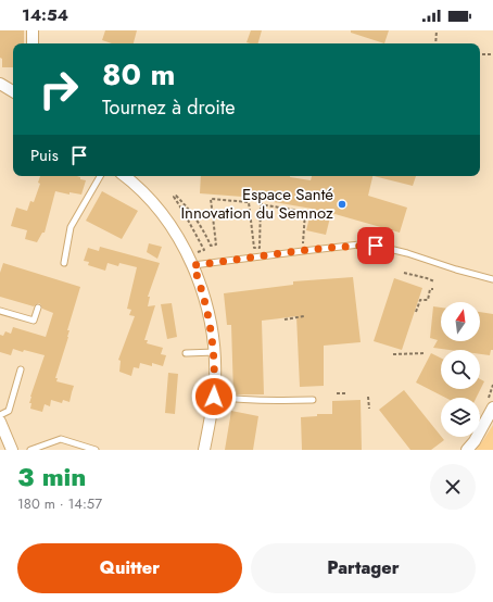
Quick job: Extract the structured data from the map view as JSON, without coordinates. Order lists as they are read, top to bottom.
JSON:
{
  "places": ["Espace Santé Innovation du Semnoz"],
  "north": "top",
  "page": {
    "status": "14:54",
    "turn": ["80 m", "Tournez à droite"],
    "then": "Puis",
    "heading": ["3 min", "180 m · 14:57"],
    "buttons": ["Quitter", "Partager"]
  }
}
